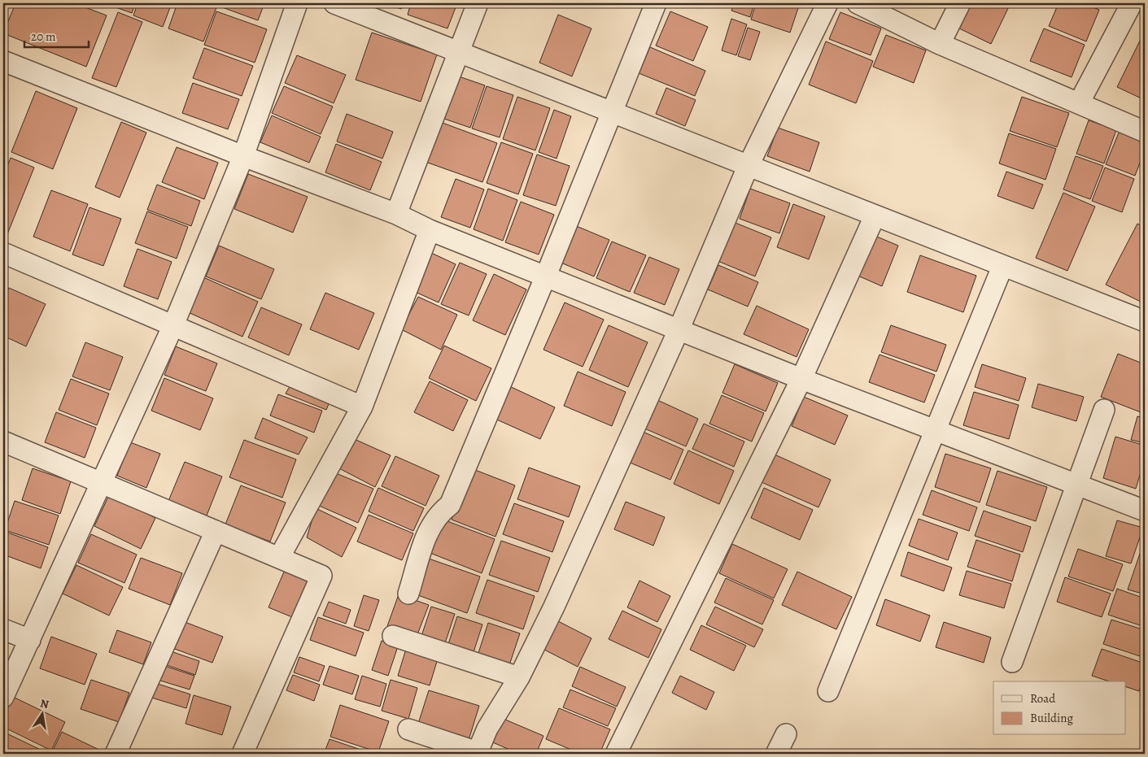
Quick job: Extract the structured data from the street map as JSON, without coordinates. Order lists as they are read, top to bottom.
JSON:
{
  "legend": ["Road", "Building"],
  "scale_bar": "20 m",
  "north": "top"
}
